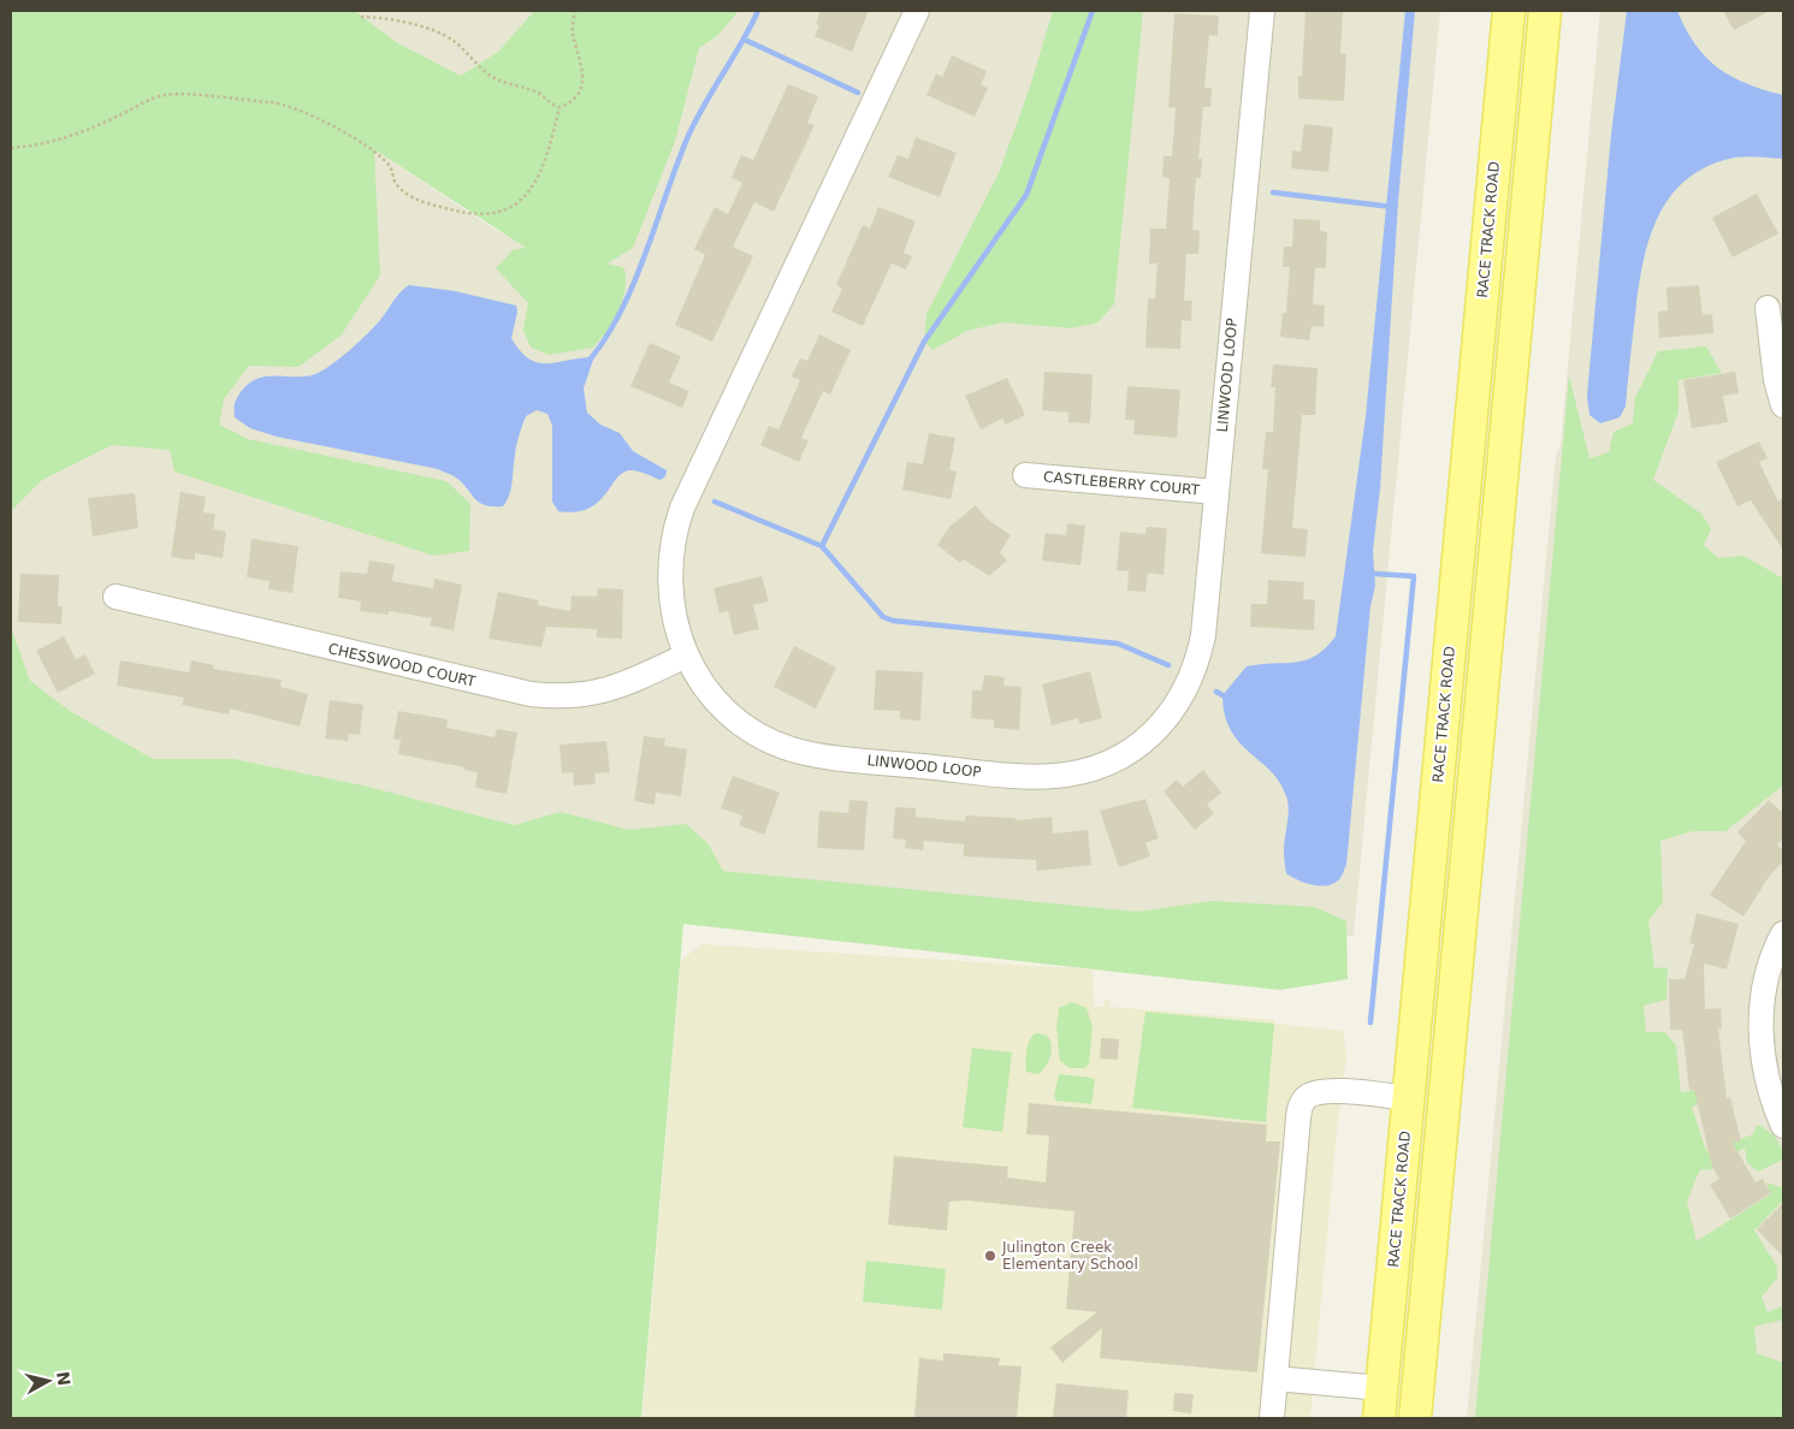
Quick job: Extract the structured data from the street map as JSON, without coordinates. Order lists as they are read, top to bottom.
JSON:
{
  "streets": {
    "main road": ["RACE TRACK ROAD"],
    "street": ["LINWOOD LOOP", "CASTLEBERRY COURT", "CHESSWOOD COURT"]
  },
  "crossings": [
    ["LINWOOD LOOP", "CASTLEBERRY COURT"],
    ["LINWOOD LOOP", "CHESSWOOD COURT"]
  ],
  "places": ["Julington Creek Elementary School"],
  "north": "right"
}
